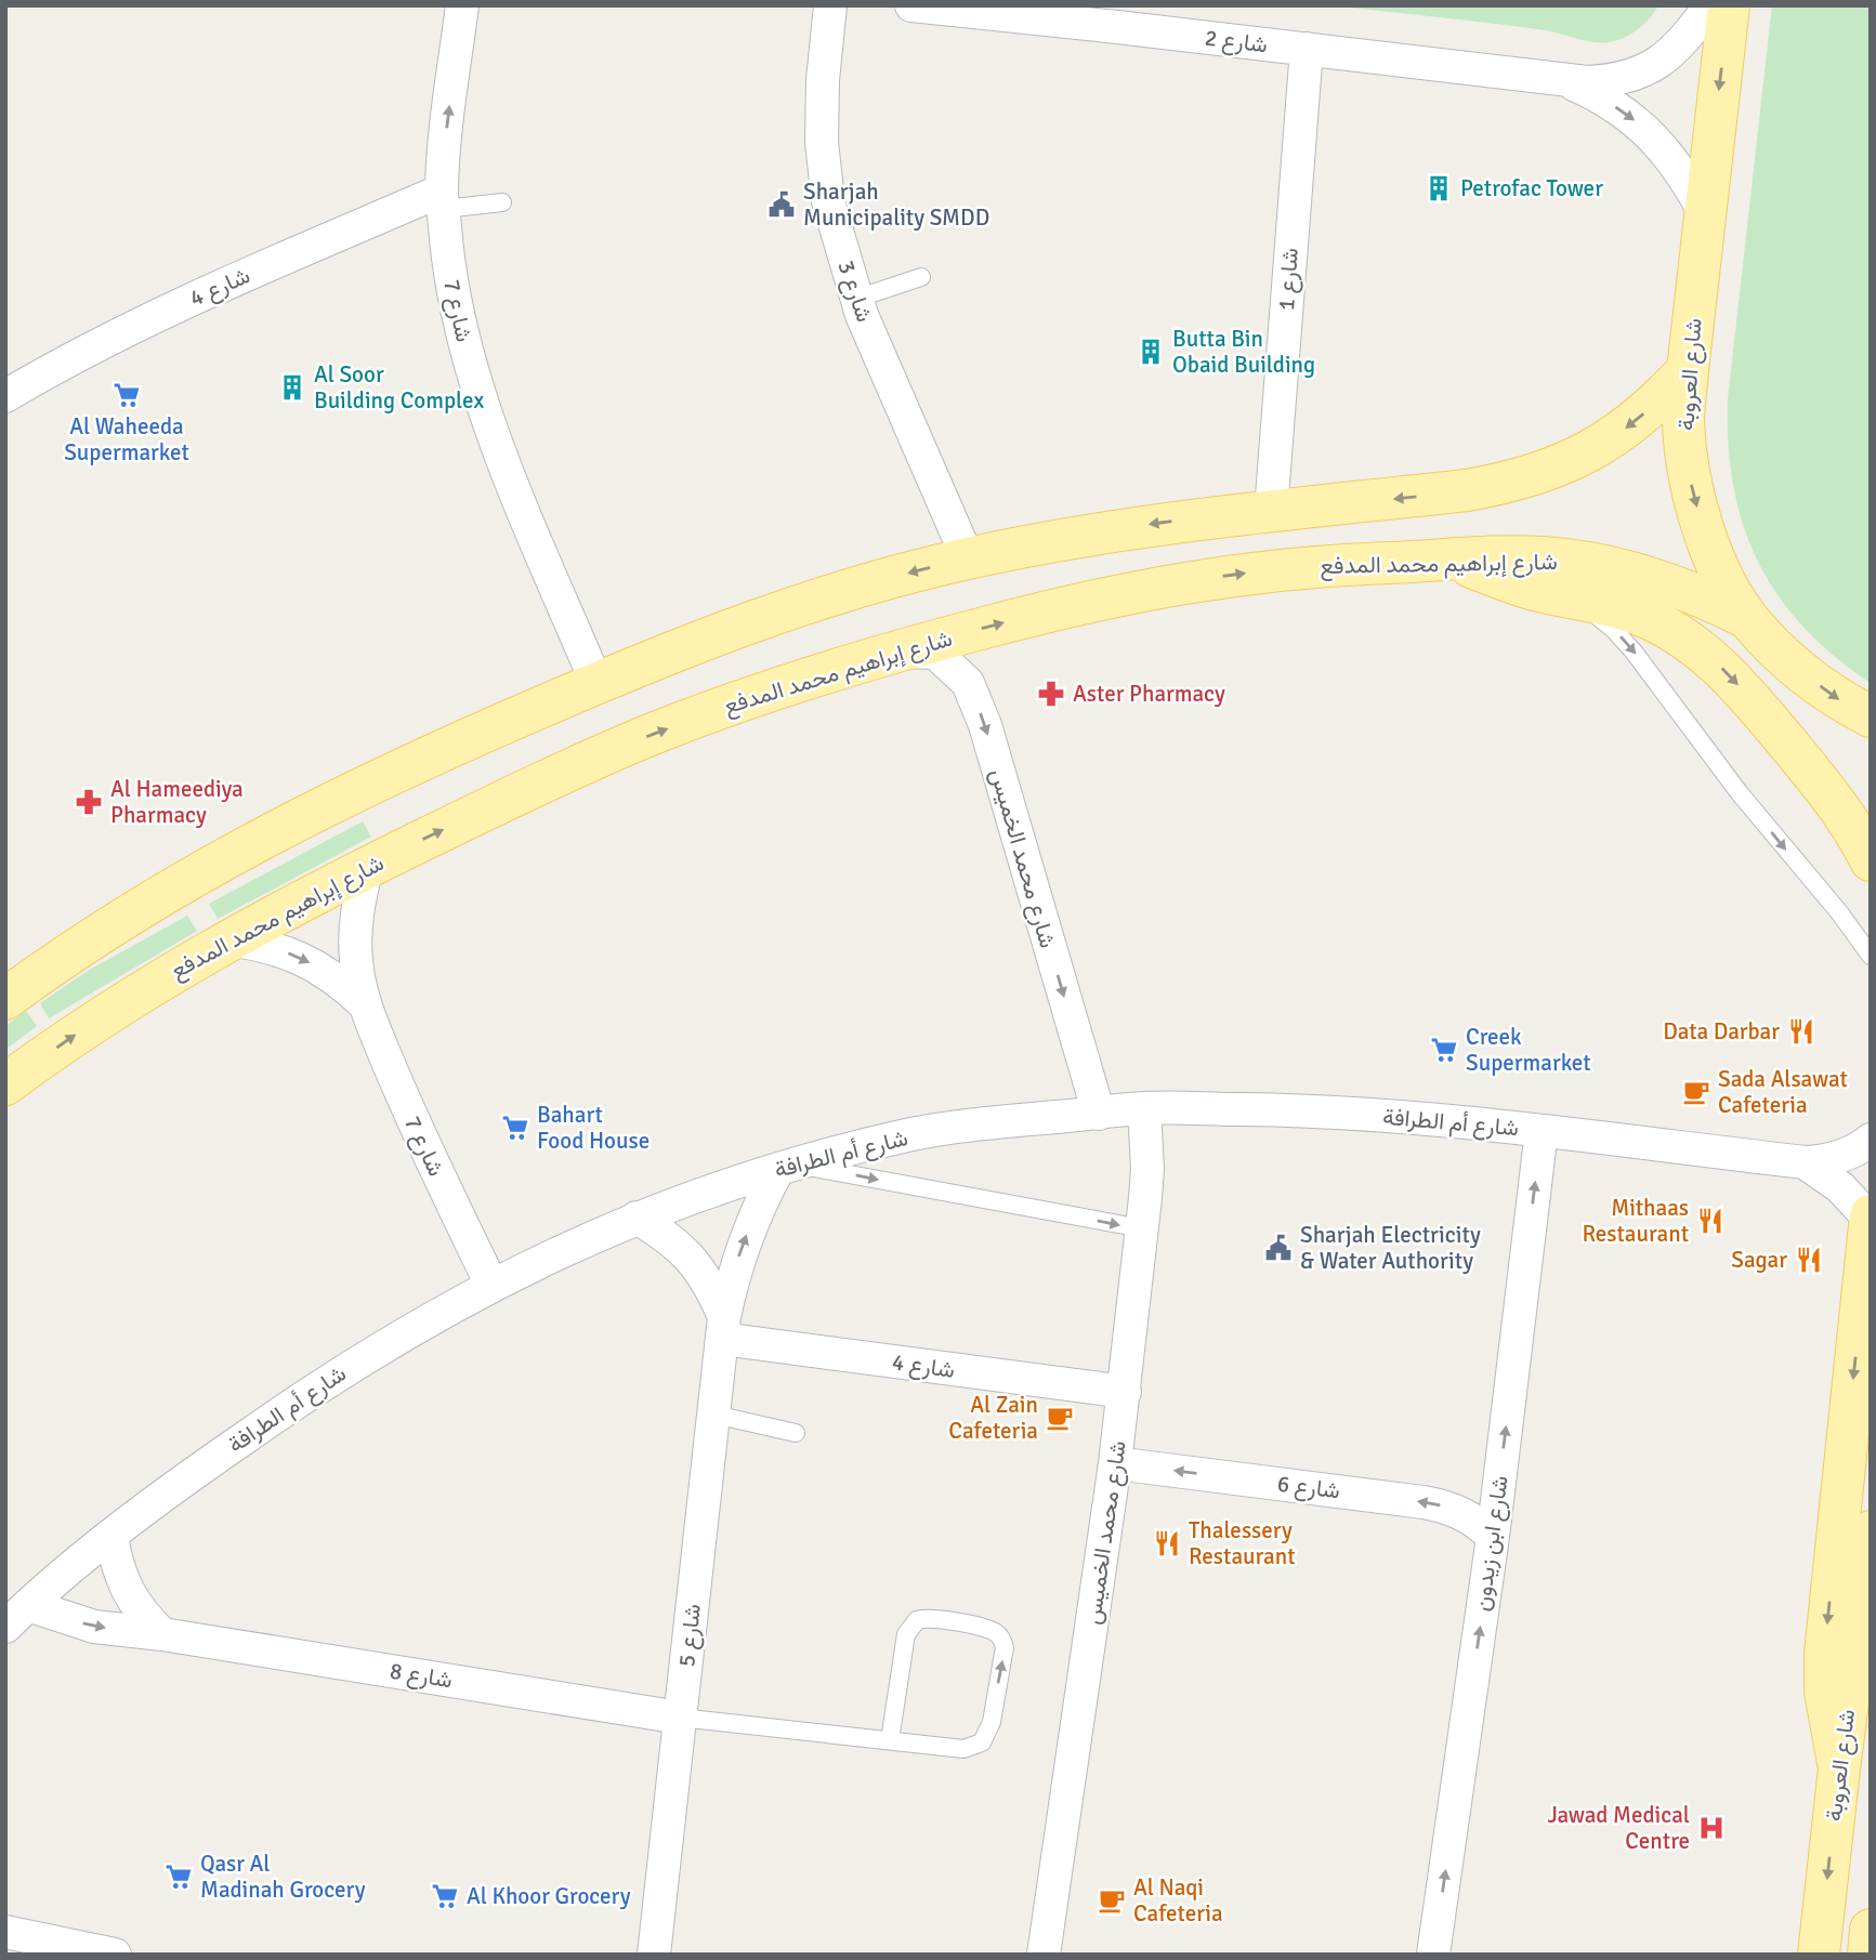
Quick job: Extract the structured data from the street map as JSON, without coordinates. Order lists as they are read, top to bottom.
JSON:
{
  "streets": {
    "main road": ["شارع العروبة", "شارع إبراهيم محمد المدفع"],
    "street": [
      "شارع 2",
      "شارع 1",
      "شارع 4",
      "شارع 3",
      "شارع 7",
      "شارع محمد الخميس",
      "شارع أم الطرافة",
      "شارع 6",
      "شارع ابن زيدون",
      "شارع 5",
      "شارع 8"
    ]
  },
  "crossings": [
    ["شارع 2", "شارع 1"],
    ["شارع 2", "شارع العروبة"],
    ["شارع 4", "شارع 7"],
    ["شارع 4", "شارع محمد الخميس"],
    ["شارع 4", "شارع 5"],
    ["شارع 7", "شارع إبراهيم محمد المدفع"],
    ["شارع 7", "شارع أم الطرافة"],
    ["شارع العروبة", "شارع إبراهيم محمد المدفع"],
    ["شارع إبراهيم محمد المدفع", "شارع محمد الخميس"],
    ["شارع محمد الخميس", "شارع أم الطرافة"],
    ["شارع محمد الخميس", "شارع 6"],
    ["شارع أم الطرافة", "شارع ابن زيدون"],
    ["شارع أم الطرافة", "شارع 5"],
    ["شارع أم الطرافة", "شارع 8"],
    ["شارع 6", "شارع ابن زيدون"],
    ["شارع 5", "شارع 8"]
  ],
  "one_way": [
    "شارع العروبة",
    "شارع محمد الخميس",
    "شارع 6",
    "شارع ابن زيدون"
  ],
  "places": {
    "building": ["Petrofac Tower", "Butta Bin Obaid Building", "Al Soor Building Complex"],
    "public building": ["Sharjah Municipality SMDD", "Sharjah Electricity & Water Authority"],
    "supermarket": [
      "Al Waheeda Supermarket",
      "Creek Supermarket",
      "Bahart Food House",
      "Qasr Al Madinah Grocery",
      "Al Khoor Grocery"
    ],
    "pharmacy": ["Aster Pharmacy", "Al Hameediya Pharmacy"],
    "restaurant": [
      "Data Darbar",
      "Mithaas Restaurant",
      "Sagar",
      "Thalessery Restaurant"
    ],
    "cafe": ["Sada Alsawat Cafeteria", "Al Zain Cafeteria", "Al Naqi Cafeteria"],
    "hospital": ["Jawad Medical Centre"]
  }
}
